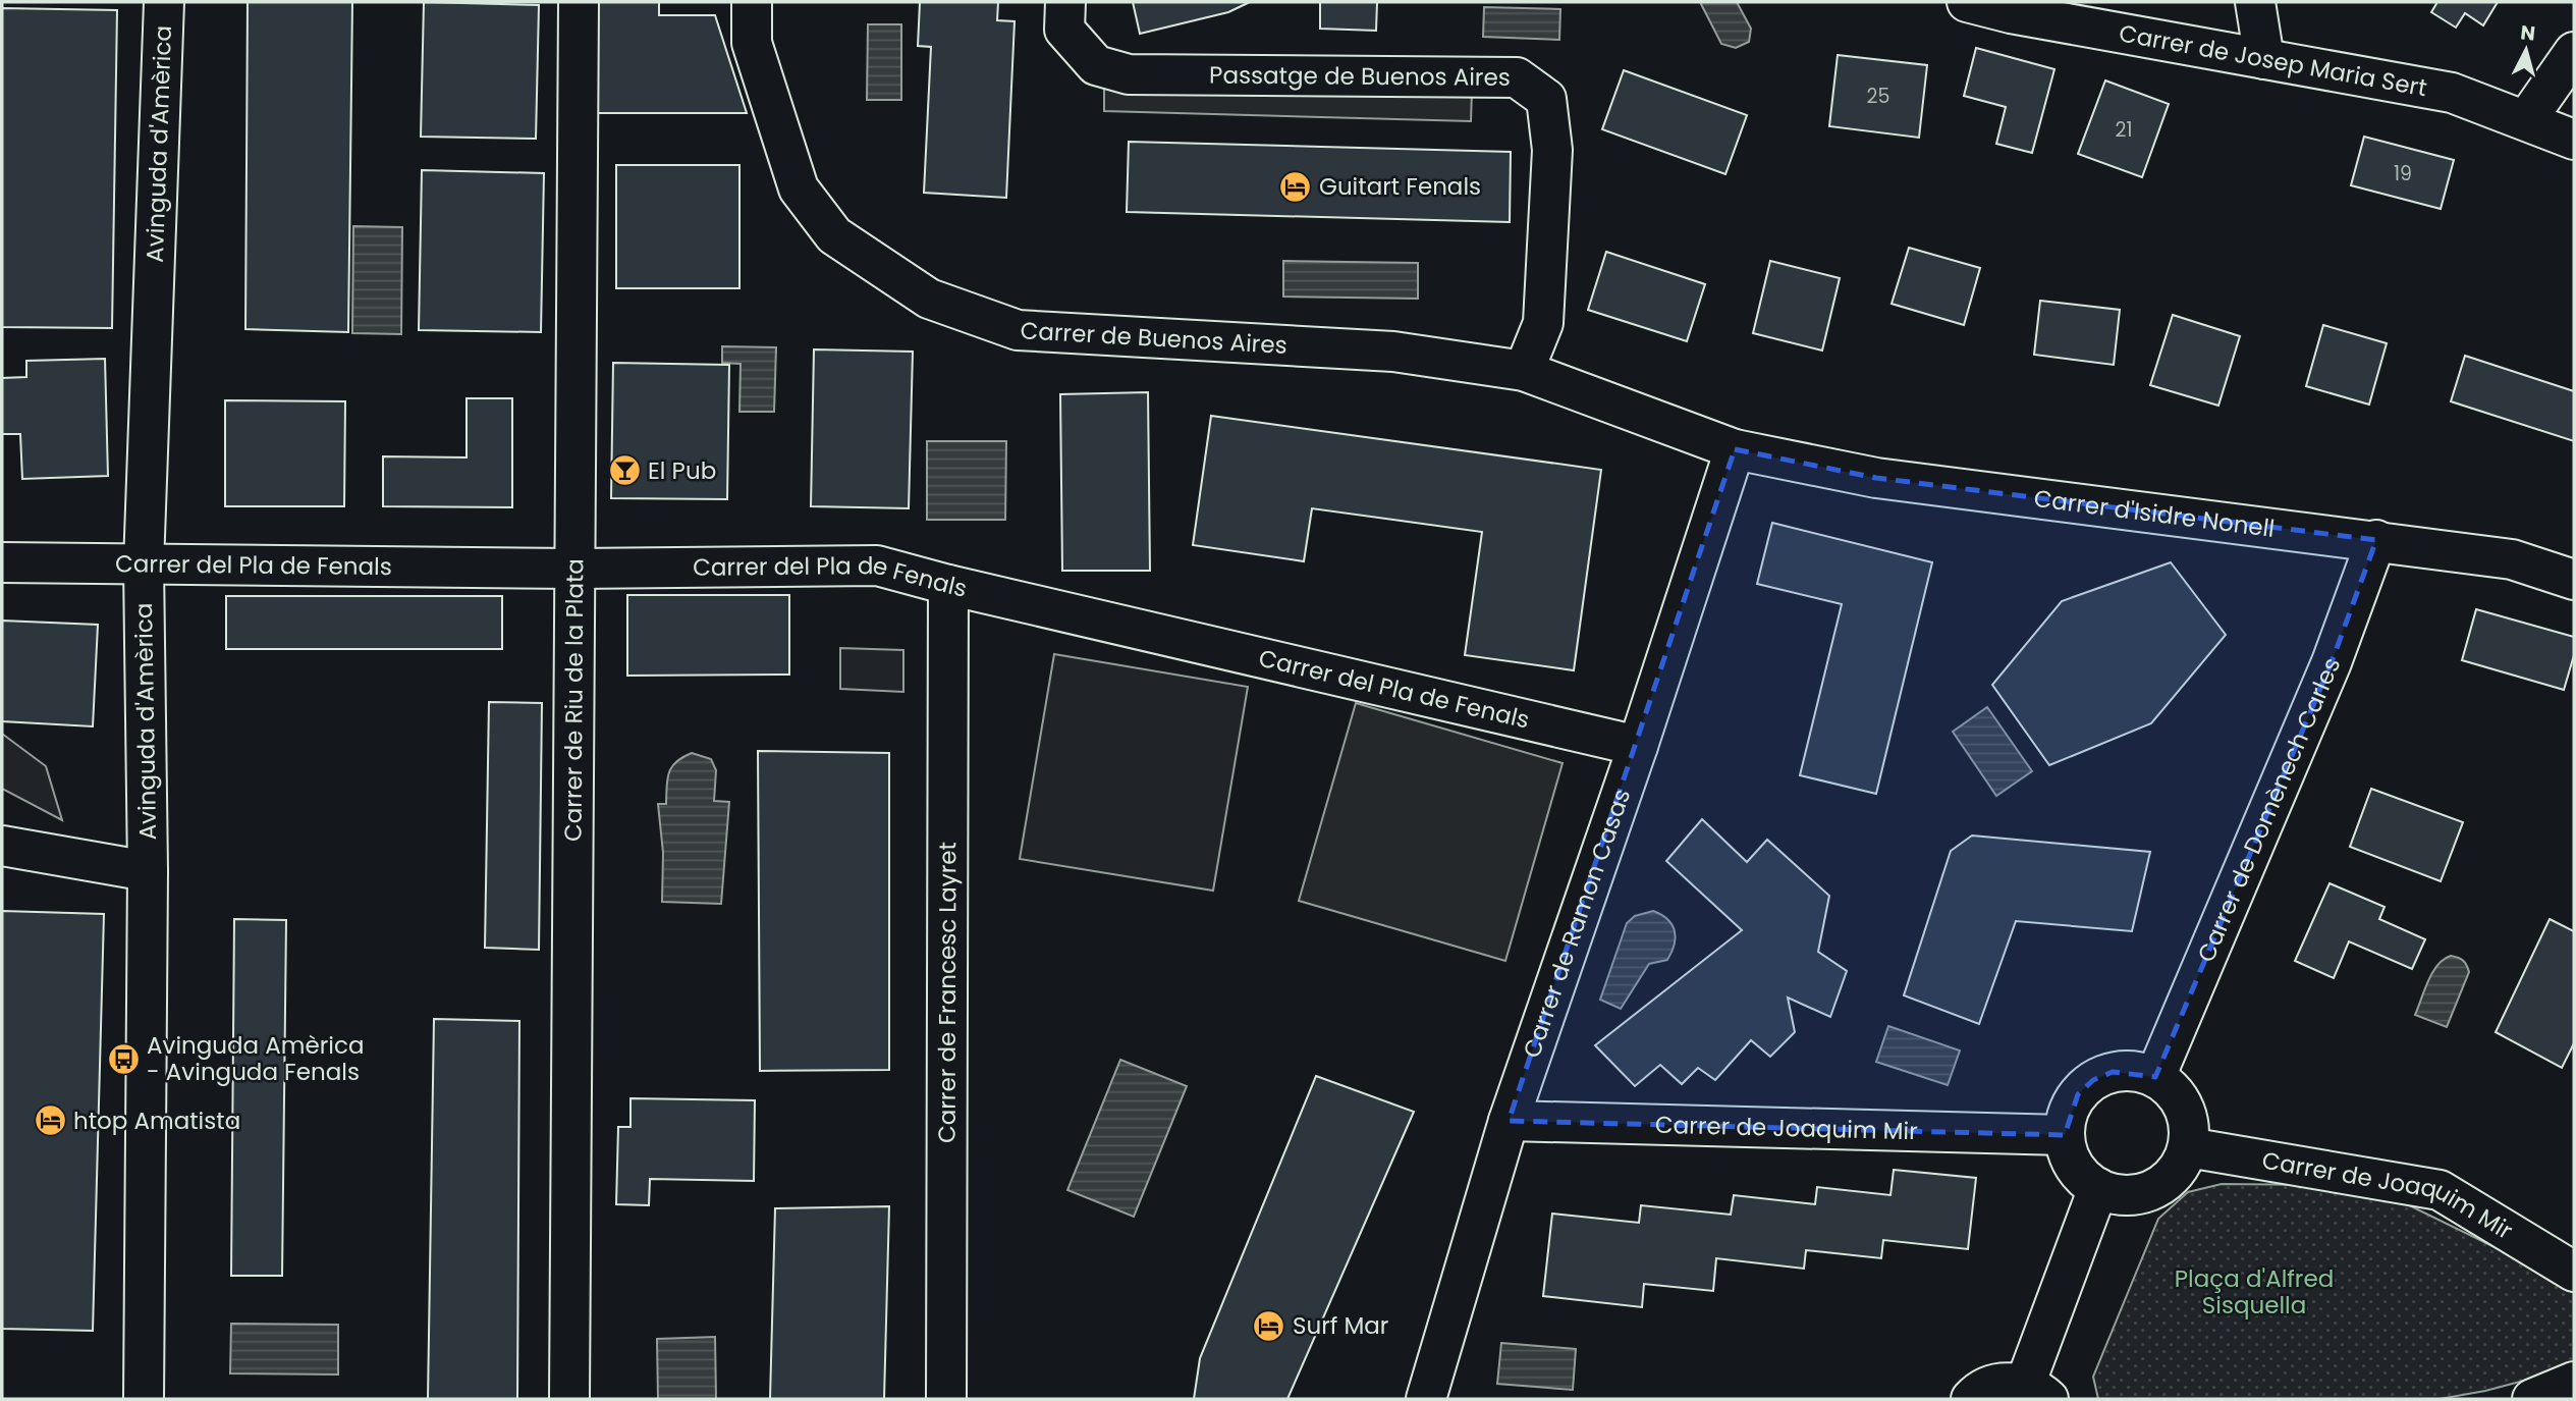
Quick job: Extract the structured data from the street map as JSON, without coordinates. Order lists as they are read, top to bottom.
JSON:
{
  "streets": {
    "street": [
      "Carrer de Josep Maria Sert",
      "Passatge de Buenos Aires",
      "Avinguda d'Amèrica",
      "Carrer de Buenos Aires",
      "Carrer d'Isidre Nonell",
      "Carrer del Pla de Fenals",
      "Carrer de Riu de la Plata",
      "Carrer de Domènech Carles",
      "Carrer de Ramon Casas",
      "Carrer de Francesc Layret",
      "Carrer de Joaquim Mir"
    ]
  },
  "crossings": [
    ["Passatge de Buenos Aires", "Carrer de Buenos Aires"],
    ["Avinguda d'Amèrica", "Carrer del Pla de Fenals"],
    ["Carrer de Buenos Aires", "Carrer d'Isidre Nonell"],
    ["Carrer de Buenos Aires", "Carrer de Ramon Casas"],
    ["Carrer d'Isidre Nonell", "Carrer de Domènech Carles"],
    ["Carrer d'Isidre Nonell", "Carrer de Ramon Casas"],
    ["Carrer del Pla de Fenals", "Carrer de Riu de la Plata"],
    ["Carrer del Pla de Fenals", "Carrer de Ramon Casas"],
    ["Carrer del Pla de Fenals", "Carrer de Francesc Layret"],
    ["Carrer de Domènech Carles", "Carrer de Joaquim Mir"],
    ["Carrer de Ramon Casas", "Carrer de Joaquim Mir"]
  ],
  "parks": ["Plaça d'Alfred Sisquella"],
  "places": {
    "hotel": ["Guitart Fenals", "htop Amatista", "Surf Mar"],
    "bar": ["El Pub"],
    "bus stop": ["Avinguda Amèrica - Avinguda Fenals"]
  },
  "house_numbers": ["25", "21", "19"],
  "north": "top"
}
